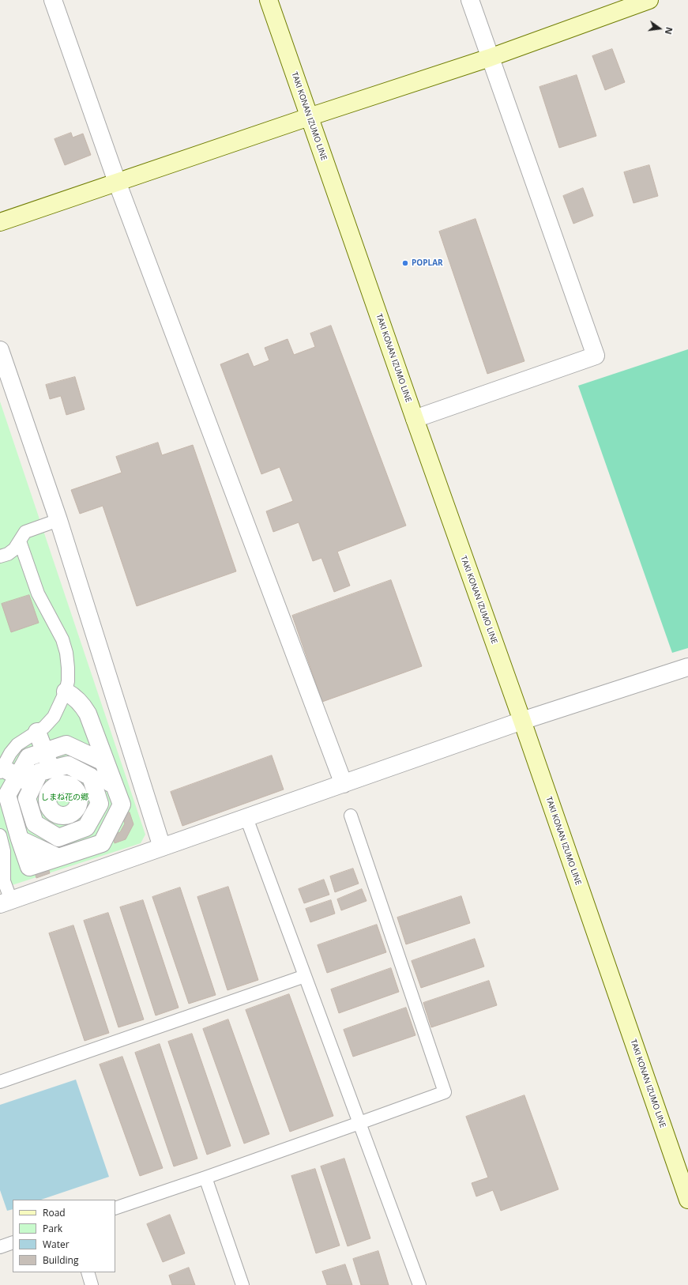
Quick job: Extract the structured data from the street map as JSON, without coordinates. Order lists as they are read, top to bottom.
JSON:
{
  "streets": {
    "main road": ["TAKI KONAN IZUMO LINE"]
  },
  "parks": ["しまね花の郷"],
  "places": ["POPLAR"],
  "legend": [
    "Road",
    "Park",
    "Water",
    "Building"
  ],
  "north": "right"
}
